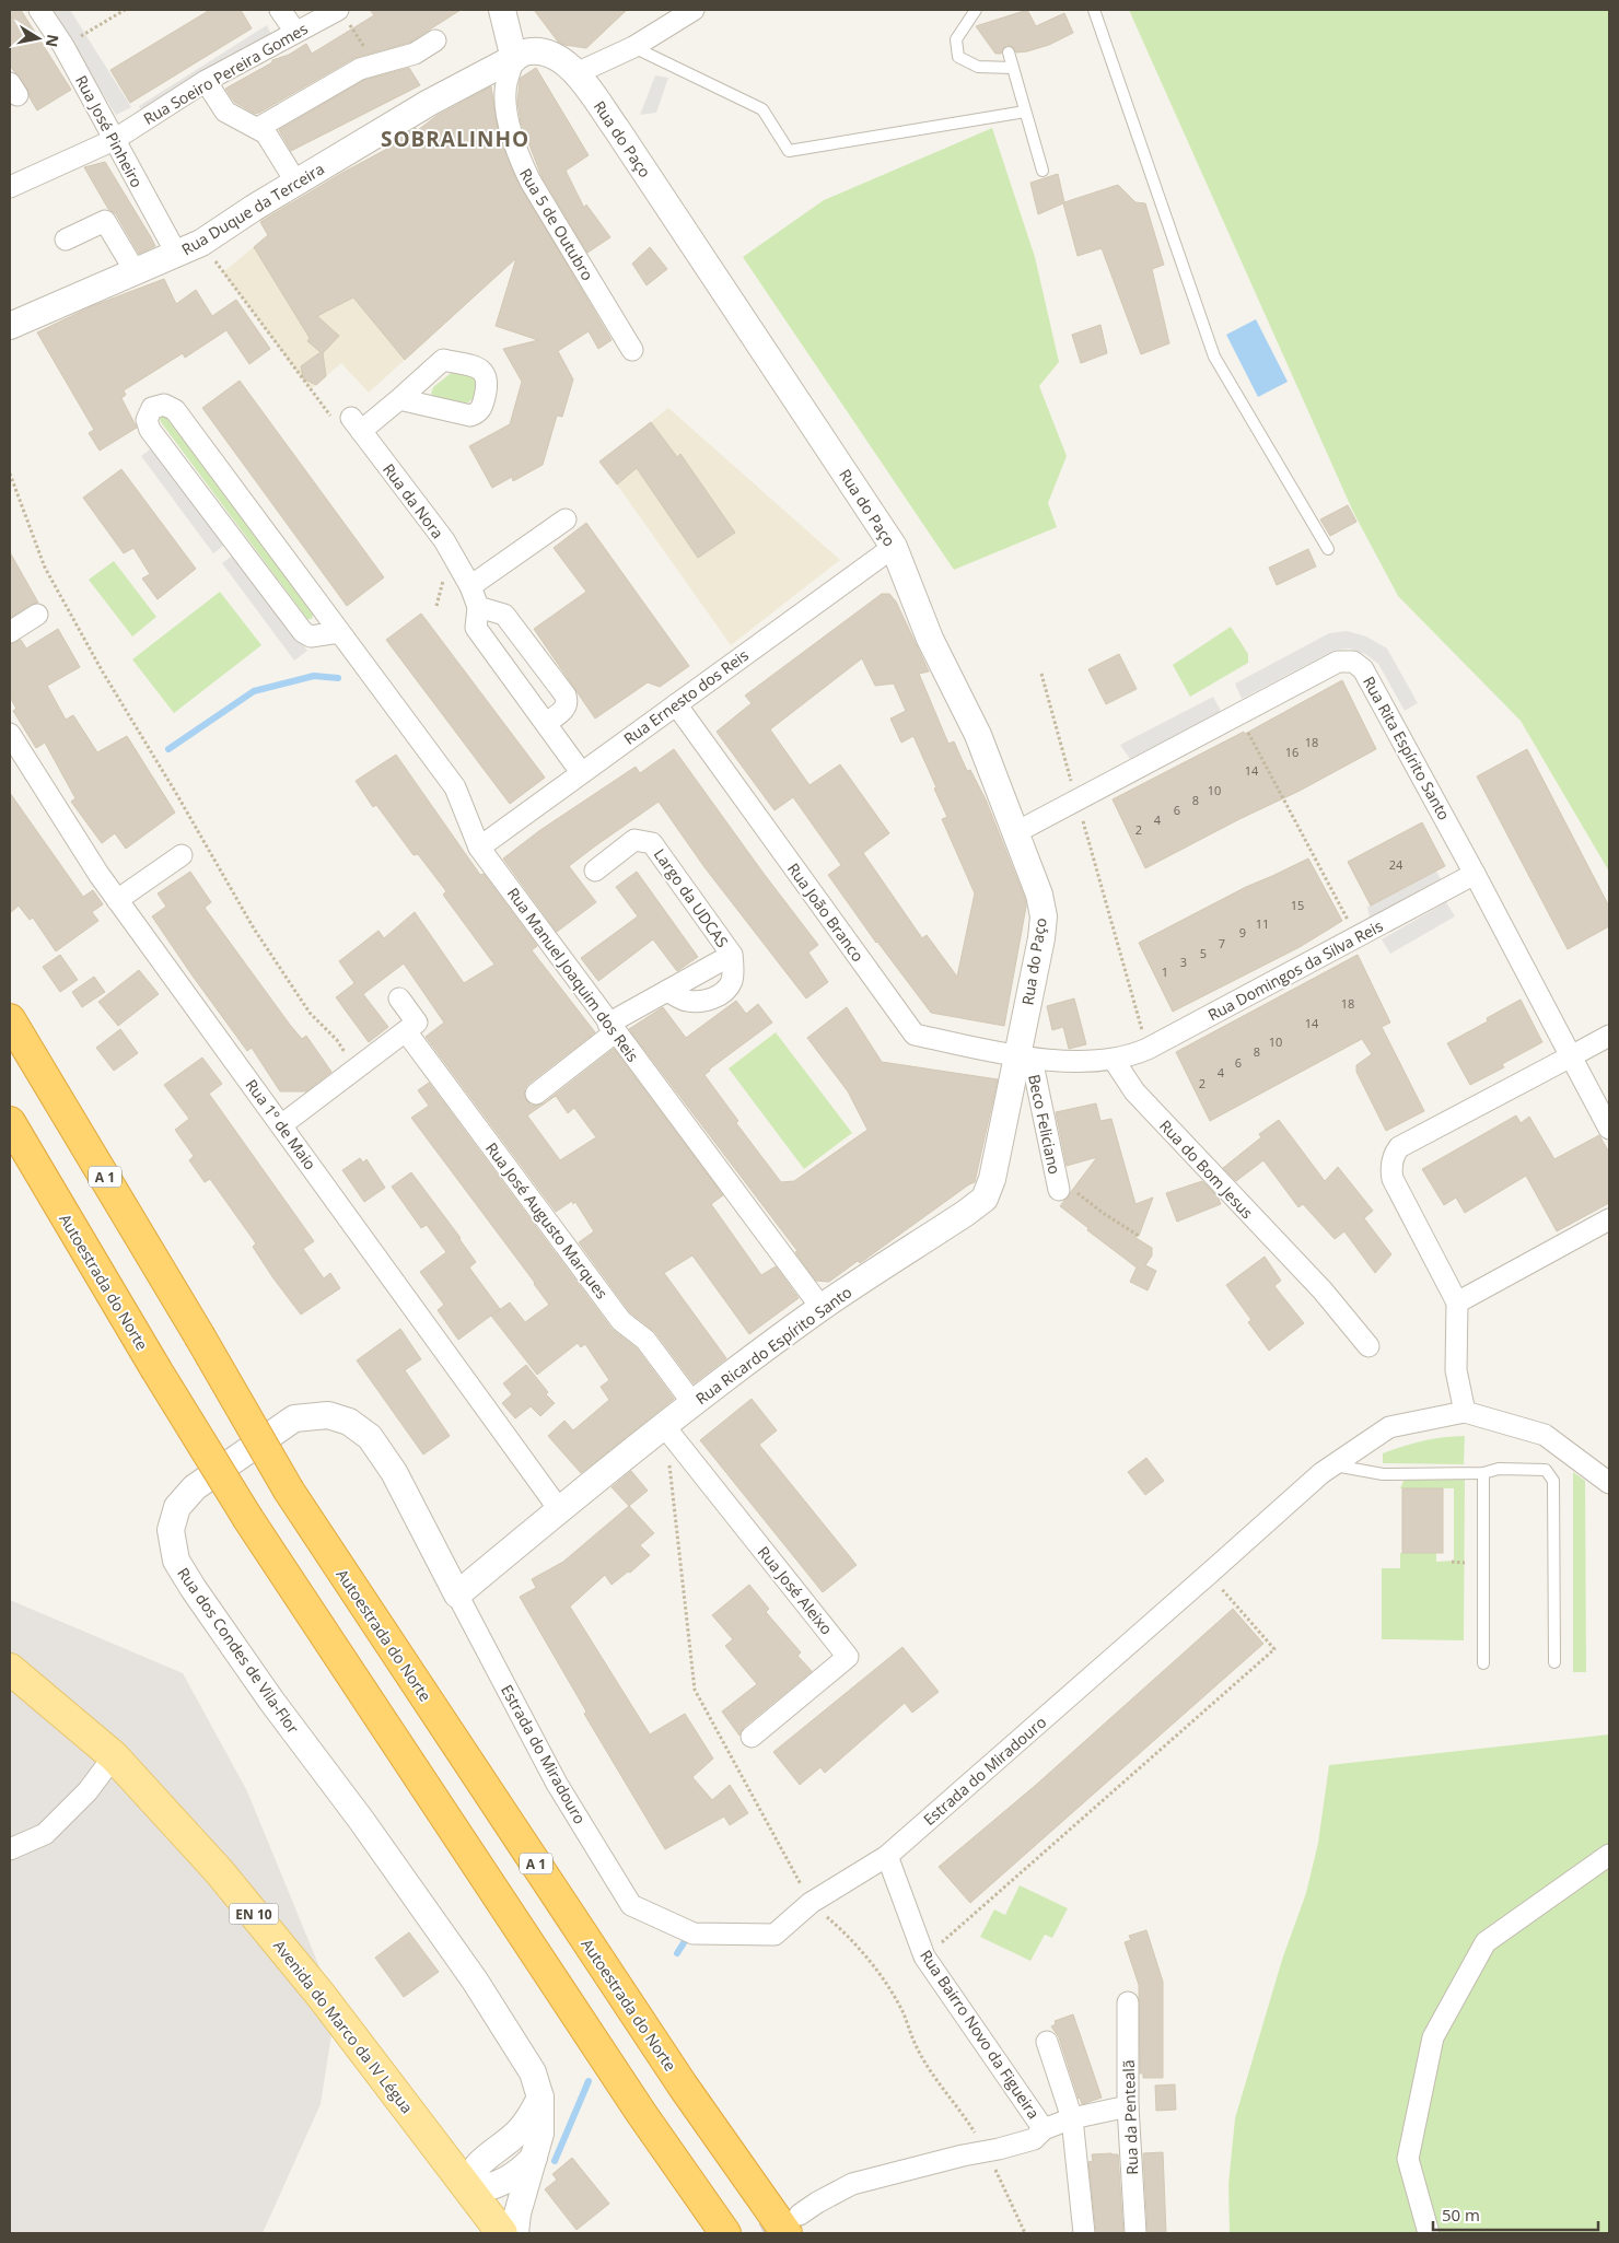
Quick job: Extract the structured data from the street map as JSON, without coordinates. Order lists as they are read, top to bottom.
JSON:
{
  "streets": {
    "highway": ["A 1", "Autoestrada do Norte"],
    "main road": ["EN 10", "Avenida do Marco da IV Légua"],
    "street": [
      "Rua Soeiro Pereira Gomes",
      "Rua José Pinheiro",
      "Rua do Paço",
      "Rua Duque da Terceira",
      "Rua 5 de Outubro",
      "Rua da Nora",
      "Rua Ernesto dos Reis",
      "Rua Rita Espírito Santo",
      "Largo da UDCAS",
      "Rua João Branco",
      "Rua Domingos da Silva Reis",
      "Rua Manuel Joaquim dos Reis",
      "Rua 1º de Maio",
      "Beco Feliciano",
      "Rua do Bom Jesus",
      "Rua José Augusto Marques",
      "Rua Ricardo Espírito Santo",
      "Rua José Aleixo",
      "Rua dos Condes de Vila-Flor",
      "Estrada do Miradouro",
      "Rua Bairro Novo da Figueira",
      "Rua da Pentealã"
    ]
  },
  "crossings": [
    ["Rua Soeiro Pereira Gomes", "Rua José Pinheiro"],
    ["Rua José Pinheiro", "Rua Duque da Terceira"],
    ["Rua do Paço", "Rua Duque da Terceira"],
    ["Rua do Paço", "Rua 5 de Outubro"],
    ["Rua do Paço", "Rua Ernesto dos Reis"],
    ["Rua do Paço", "Rua Rita Espírito Santo"],
    ["Rua do Paço", "Rua João Branco"],
    ["Rua do Paço", "Beco Feliciano"],
    ["Rua do Paço", "Rua Ricardo Espírito Santo"],
    ["Rua Duque da Terceira", "Rua 5 de Outubro"],
    ["Rua da Nora", "Rua Ernesto dos Reis"],
    ["Rua Ernesto dos Reis", "Rua João Branco"],
    ["Rua Ernesto dos Reis", "Rua Manuel Joaquim dos Reis"],
    ["Rua Rita Espírito Santo", "Rua Domingos da Silva Reis"],
    ["Largo da UDCAS", "Rua Manuel Joaquim dos Reis"],
    ["Rua João Branco", "Beco Feliciano"],
    ["Rua João Branco", "Rua Ricardo Espírito Santo"],
    ["Rua Domingos da Silva Reis", "Rua do Bom Jesus"],
    ["Rua Manuel Joaquim dos Reis", "Rua Ricardo Espírito Santo"],
    ["Rua 1º de Maio", "Rua Ricardo Espírito Santo"],
    ["Beco Feliciano", "Rua Ricardo Espírito Santo"],
    ["Rua José Augusto Marques", "Rua Ricardo Espírito Santo"],
    ["Rua Ricardo Espírito Santo", "Rua José Aleixo"],
    ["Rua Ricardo Espírito Santo", "Rua dos Condes de Vila-Flor"],
    ["Rua Ricardo Espírito Santo", "Estrada do Miradouro"],
    ["Rua dos Condes de Vila-Flor", "Estrada do Miradouro"],
    ["Estrada do Miradouro", "Rua Bairro Novo da Figueira"],
    ["Rua Bairro Novo da Figueira", "Rua da Pentealã"]
  ],
  "districts": ["SOBRALINHO"],
  "house_numbers": [
    "18",
    "16",
    "14",
    "10",
    "8",
    "6",
    "4",
    "2",
    "24",
    "15",
    "11",
    "9",
    "7",
    "5",
    "3",
    "1",
    "18",
    "14",
    "10",
    "8",
    "6",
    "4",
    "2"
  ],
  "scale_bar": "50 m",
  "north": "right"
}
